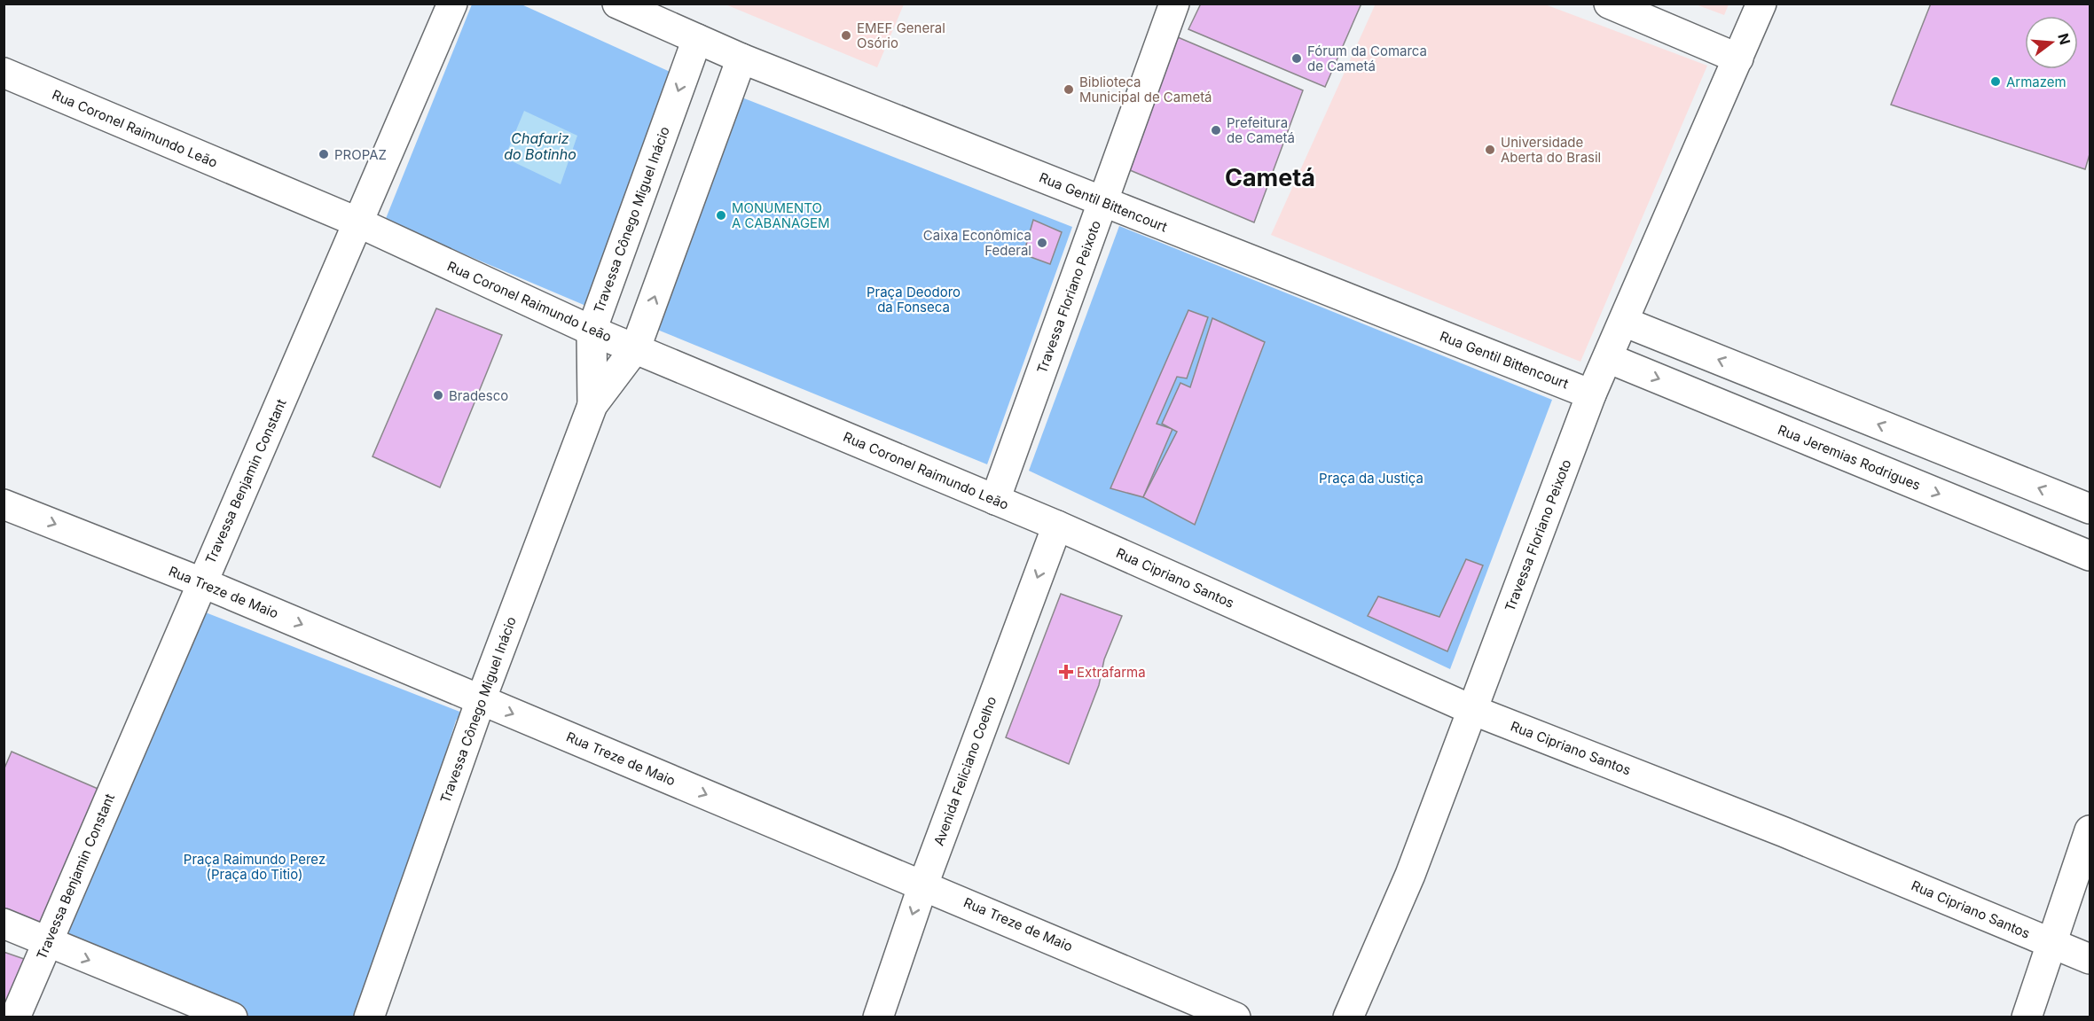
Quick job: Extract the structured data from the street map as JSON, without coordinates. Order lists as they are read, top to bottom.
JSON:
{
  "streets": {
    "street": [
      "Rua Coronel Raimundo Leão",
      "Rua Gentil Bittencourt",
      "Travessa Cônego Miguel Inácio",
      "Travessa Floriano Peixoto",
      "Rua Jeremias Rodrigues",
      "Travessa Benjamin Constant",
      "Rua Cipriano Santos",
      "Rua Treze de Maio",
      "Avenida Feliciano Coelho"
    ]
  },
  "crossings": [
    ["Rua Coronel Raimundo Leão", "Travessa Cônego Miguel Inácio"],
    ["Rua Coronel Raimundo Leão", "Travessa Floriano Peixoto"],
    ["Rua Coronel Raimundo Leão", "Travessa Benjamin Constant"],
    ["Rua Coronel Raimundo Leão", "Rua Cipriano Santos"],
    ["Rua Coronel Raimundo Leão", "Avenida Feliciano Coelho"],
    ["Rua Gentil Bittencourt", "Travessa Cônego Miguel Inácio"],
    ["Rua Gentil Bittencourt", "Travessa Floriano Peixoto"],
    ["Travessa Cônego Miguel Inácio", "Rua Treze de Maio"],
    ["Travessa Floriano Peixoto", "Rua Jeremias Rodrigues"],
    ["Travessa Floriano Peixoto", "Rua Cipriano Santos"],
    ["Travessa Benjamin Constant", "Rua Treze de Maio"],
    ["Rua Cipriano Santos", "Avenida Feliciano Coelho"],
    ["Rua Treze de Maio", "Avenida Feliciano Coelho"]
  ],
  "one_way": ["Rua Treze de Maio", "Avenida Feliciano Coelho"],
  "districts": ["Cametá"],
  "water": ["Chafariz do Botinho"],
  "parks": ["Praça Deodoro da Fonseca", "Praça da Justiça", "Praça Raimundo Perez (Praça do Titio)"],
  "places": {
    "other": [
      "EMEF General Osório",
      "Fórum da Comarca de Cametá",
      "Armazem",
      "Biblioteca Municipal de Cametá",
      "Prefeitura de Cametá",
      "Universidade Aberta do Brasil",
      "PROPAZ",
      "MONUMENTO A CABANAGEM",
      "Caixa Econômica Federal",
      "Bradesco"
    ],
    "health": ["Extrafarma"]
  },
  "north": "right"
}
